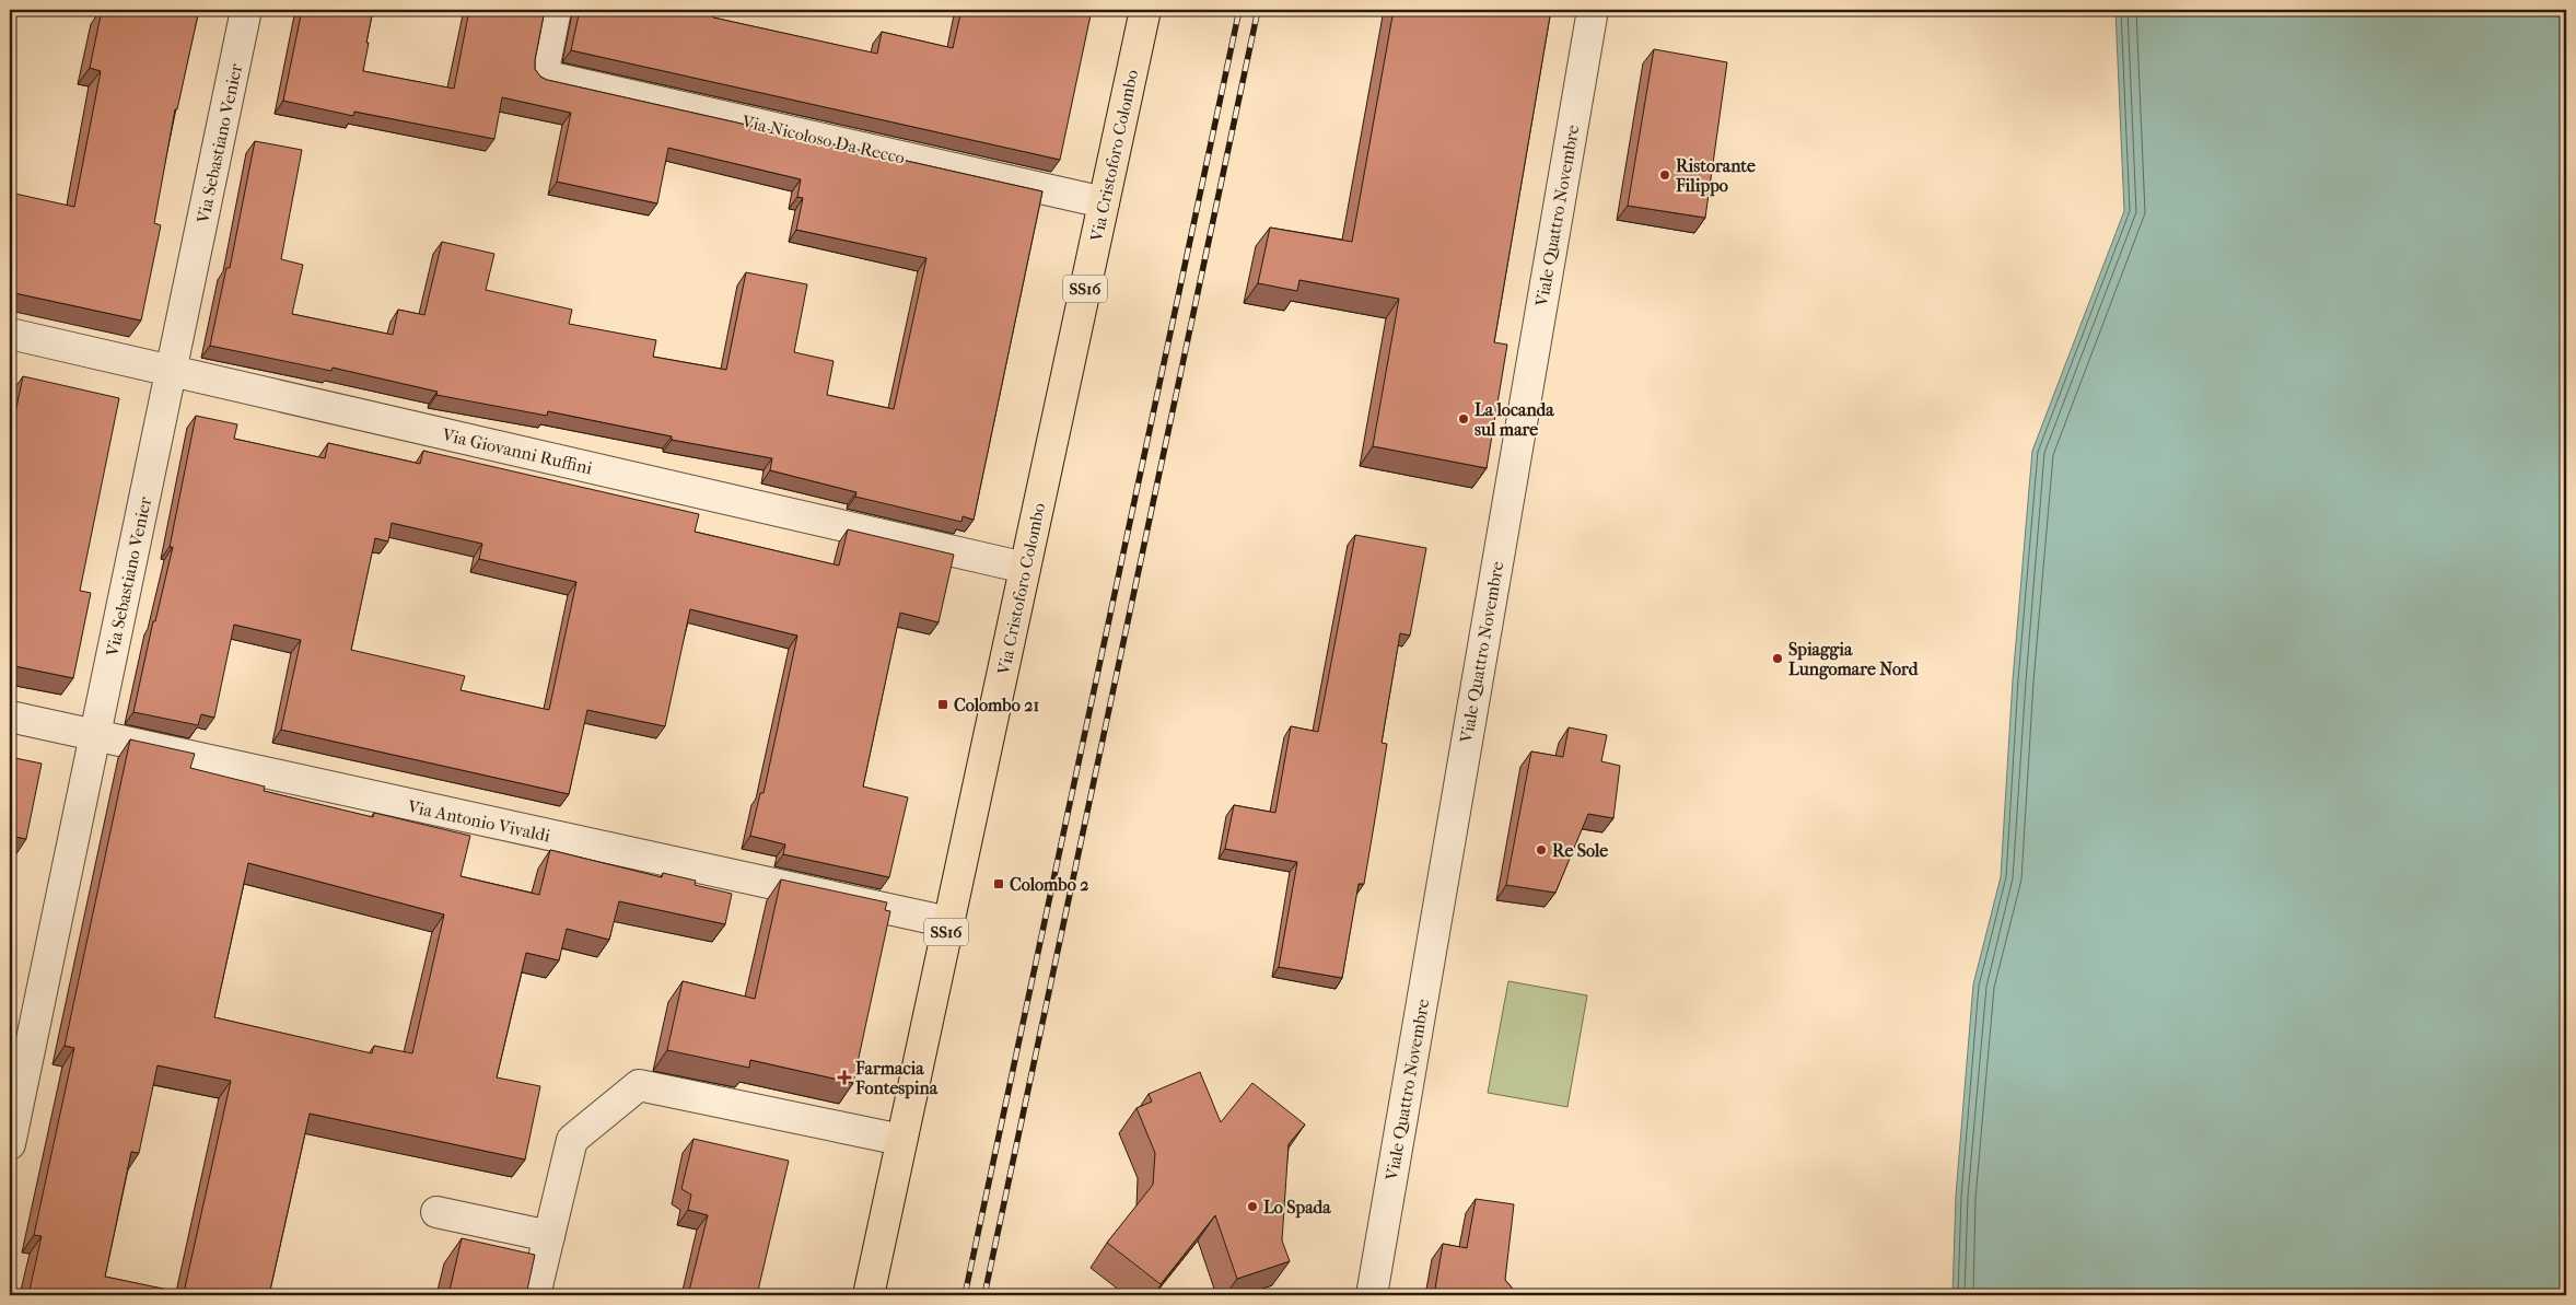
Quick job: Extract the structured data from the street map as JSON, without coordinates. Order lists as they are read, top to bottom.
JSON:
{
  "streets": {
    "main road": ["Via Cristoforo Colombo", "SS16"],
    "street": [
      "Via Nicoloso Da Recco",
      "Via Sebastiano Venier",
      "Viale Quattro Novembre",
      "Via Giovanni Ruffini",
      "Via Antonio Vivaldi"
    ]
  },
  "crossings": [
    ["Via Nicoloso Da Recco", "Via Cristoforo Colombo"],
    ["Via Sebastiano Venier", "Via Giovanni Ruffini"],
    ["Via Sebastiano Venier", "Via Antonio Vivaldi"],
    ["Via Cristoforo Colombo", "Via Giovanni Ruffini"],
    ["Via Cristoforo Colombo", "Via Antonio Vivaldi"]
  ],
  "places": {
    "other": [
      "Ristorante Filippo",
      "La locanda sul mare",
      "Spiaggia Lungomare Nord",
      "Re Sole",
      "Lo Spada"
    ],
    "transit": ["Colombo 21", "Colombo 2"],
    "health": ["Farmacia Fontespina"]
  }
}
